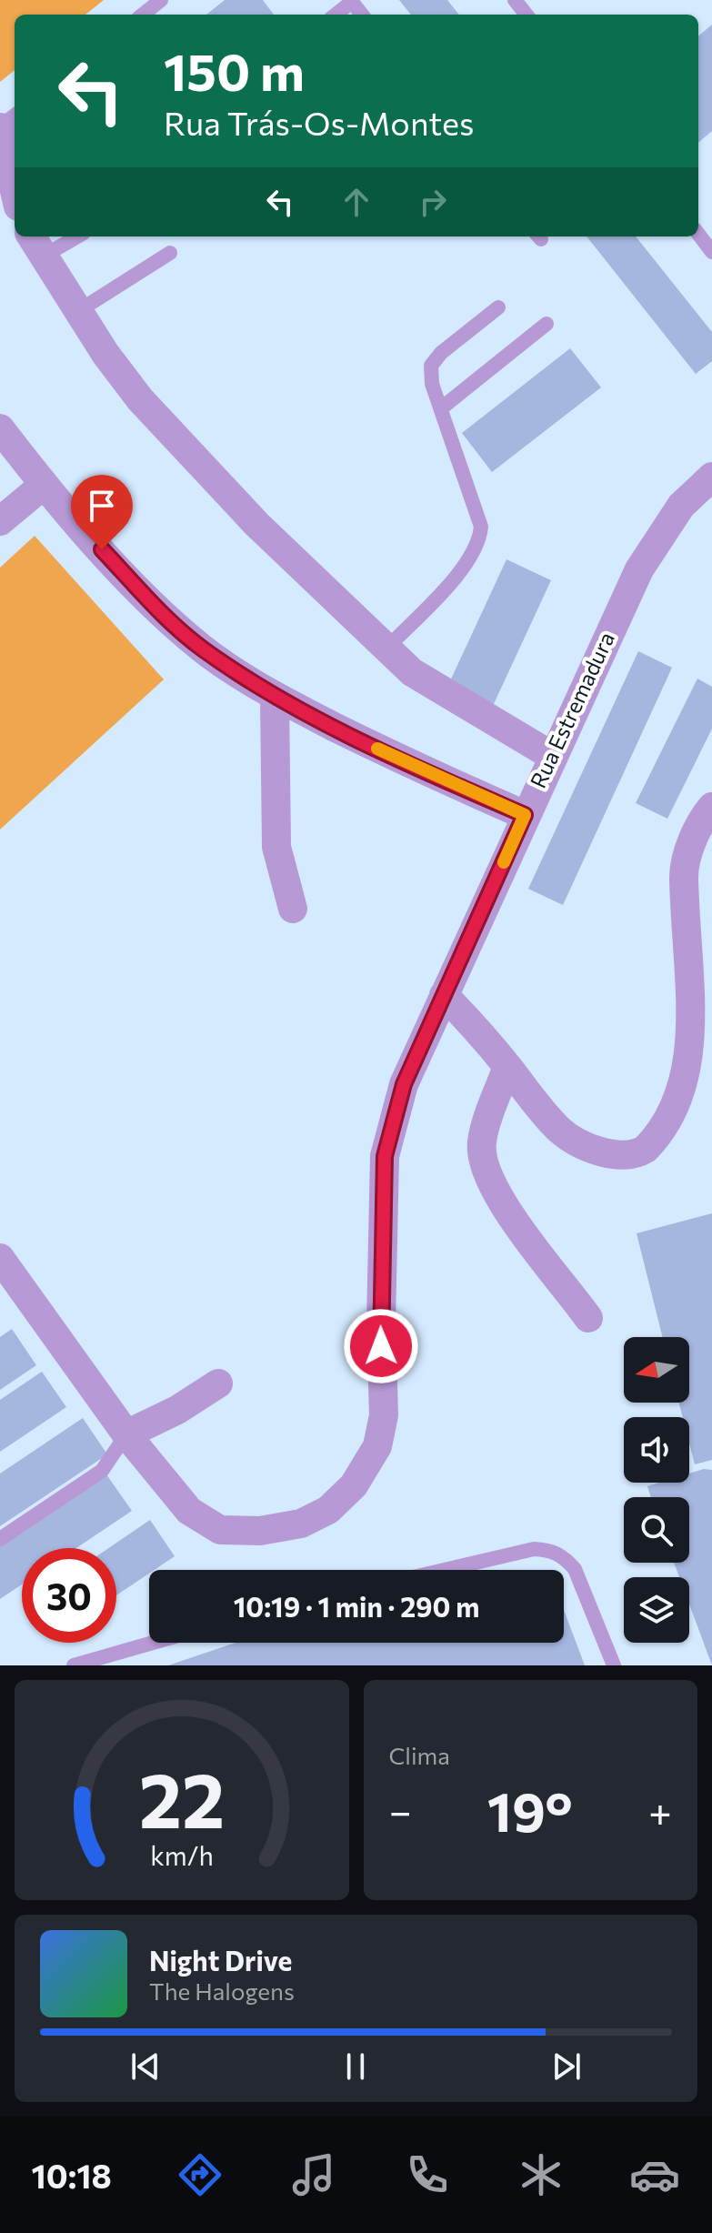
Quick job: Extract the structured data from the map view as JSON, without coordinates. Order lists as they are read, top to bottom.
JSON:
{
  "streets": {
    "street": ["Rua Estremadura"]
  },
  "north": "left",
  "page": {
    "turn": ["150 m", "Rua Trás-Os-Montes"],
    "limit": "30",
    "trip": "10:19 · 1 min · 290 m",
    "tile": "Clima",
    "heat": ["−", "19°", "+"],
    "song": ["Night Drive", "The Halogens"],
    "tabs": "10:18",
    "gauge": ["22", "km/h"]
  }
}
